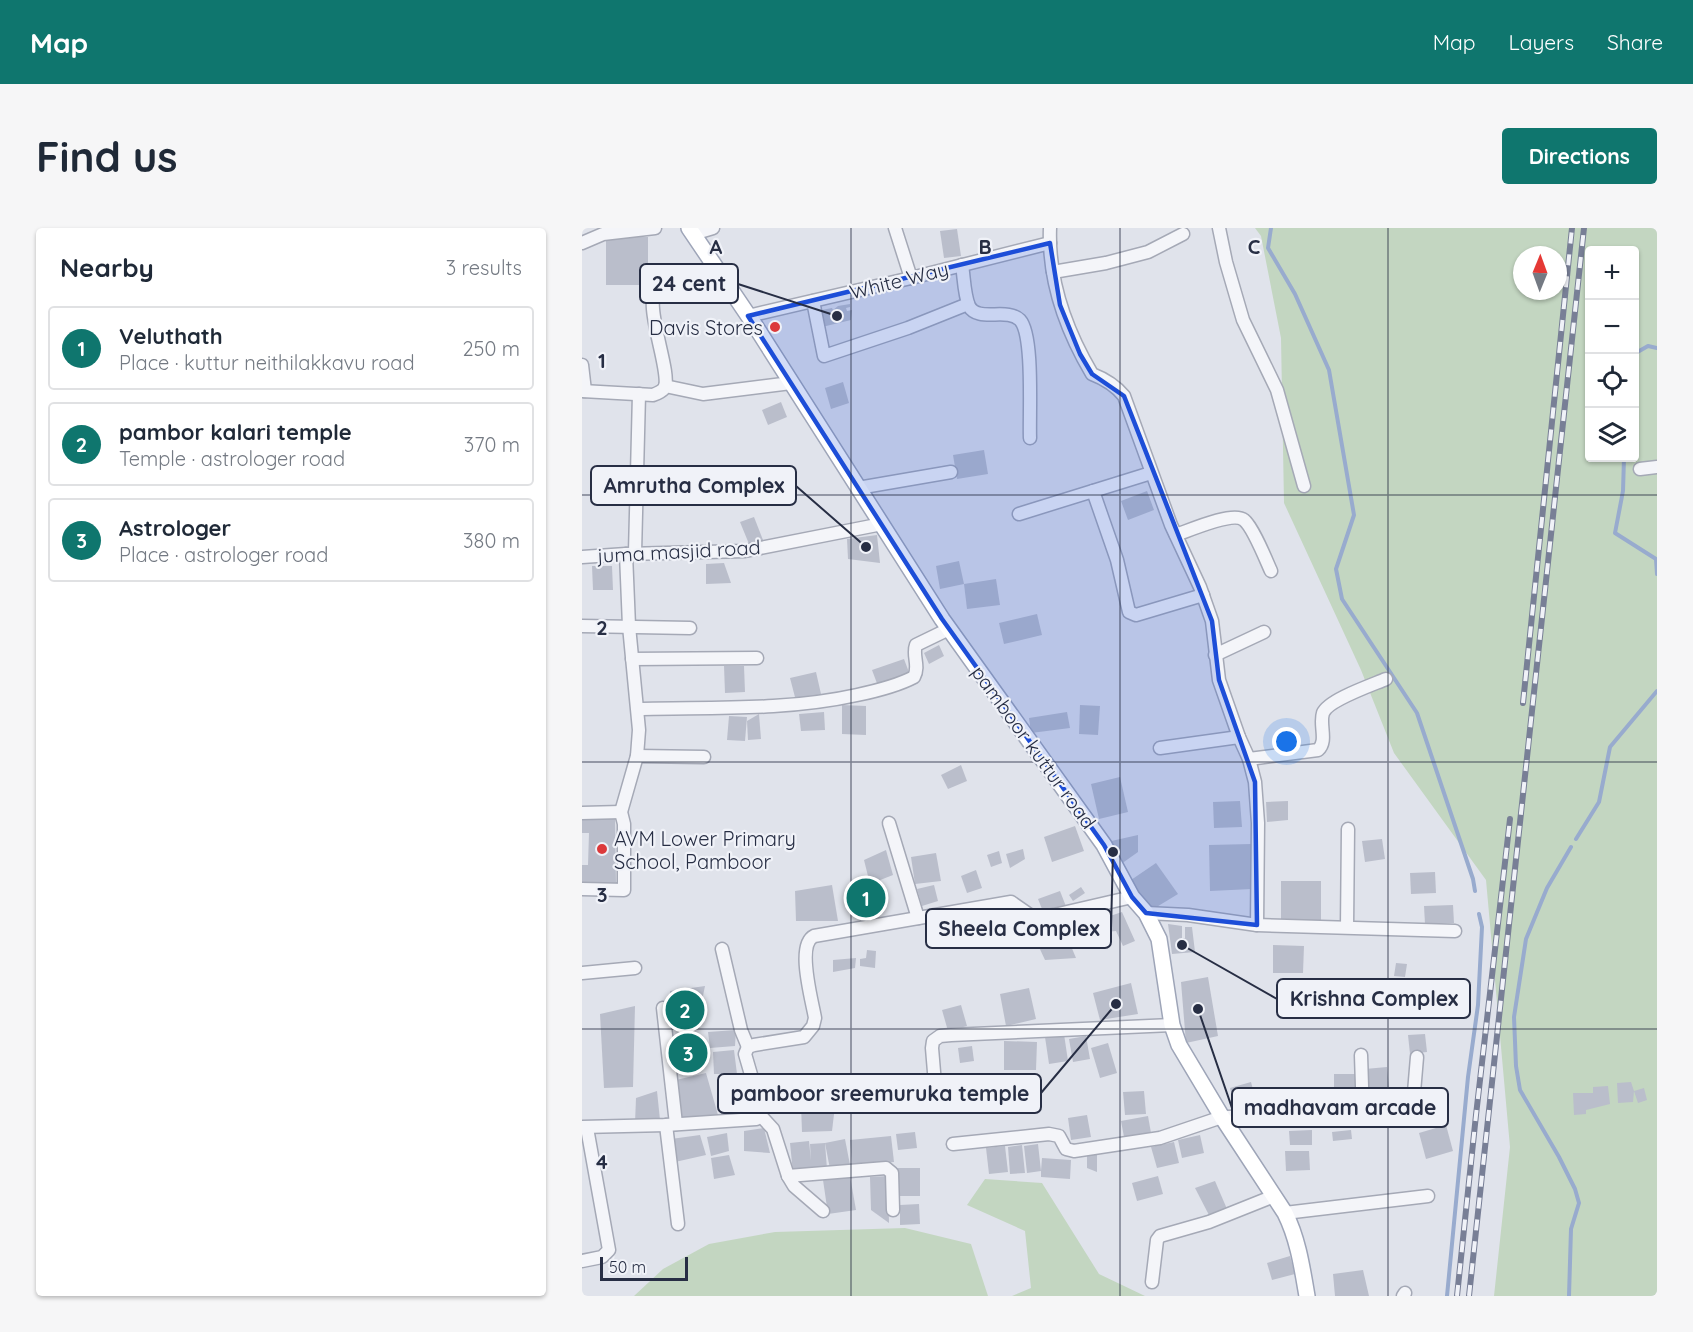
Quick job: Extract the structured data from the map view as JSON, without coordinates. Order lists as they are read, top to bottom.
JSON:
{
  "streets": {
    "main road": ["pamboor kuttur road"],
    "street": ["White Way", "juma masjid road"]
  },
  "crossings": [
    ["White Way", "pamboor kuttur road"],
    ["juma masjid road", "pamboor kuttur road"]
  ],
  "places": [
    "24 cent",
    "Davis Stores",
    "Amrutha Complex",
    "AVM Lower Primary School, Pamboor",
    "Sheela Complex",
    "Krishna Complex",
    "pamboor sreemuruka temple",
    "madhavam arcade"
  ],
  "scale_bar": "50 m",
  "north": "top",
  "page": {
    "header": "Map",
    "nav": ["Map", "Layers", "Share"],
    "buttons": "Directions",
    "title": "Find us",
    "heading": ["Nearby", "3 results"],
    "map_buttons": ["+", "−"],
    "list": [
      {
        "mark": "1",
        "name": "Veluthath",
        "note": "Place · kuttur neithilakkavu road",
        "value": "250 m"
      },
      {
        "mark": "2",
        "name": "pambor kalari temple",
        "note": "Temple · astrologer road",
        "value": "370 m"
      },
      {
        "mark": "3",
        "name": "Astrologer",
        "note": "Place · astrologer road",
        "value": "380 m"
      }
    ],
    "pins": ["1", "2", "3"],
    "scale": "50 m"
  },
  "grid": {
    "columns": ["A", "B", "C"],
    "rows": [
      "1",
      "2",
      "3",
      "4"
    ]
  }
}
